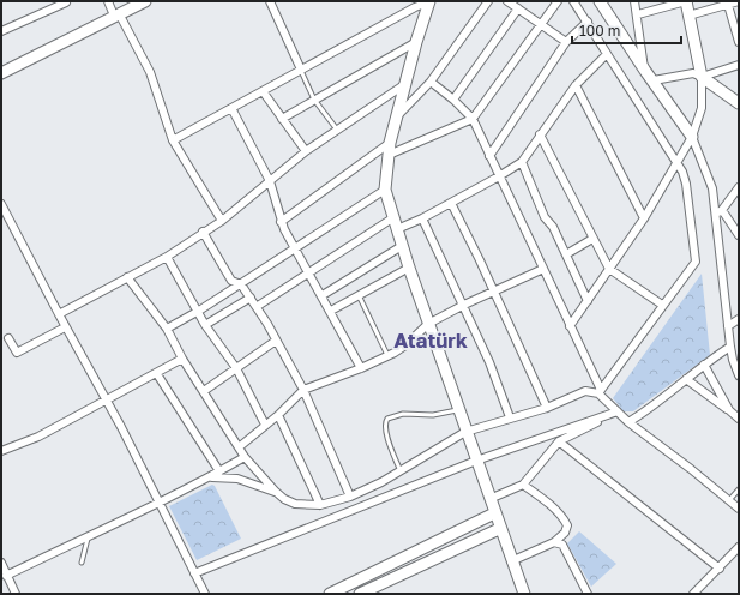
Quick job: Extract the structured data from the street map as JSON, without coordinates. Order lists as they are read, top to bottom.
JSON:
{
  "districts": ["Atatürk"],
  "scale_bar": "100 m"
}
